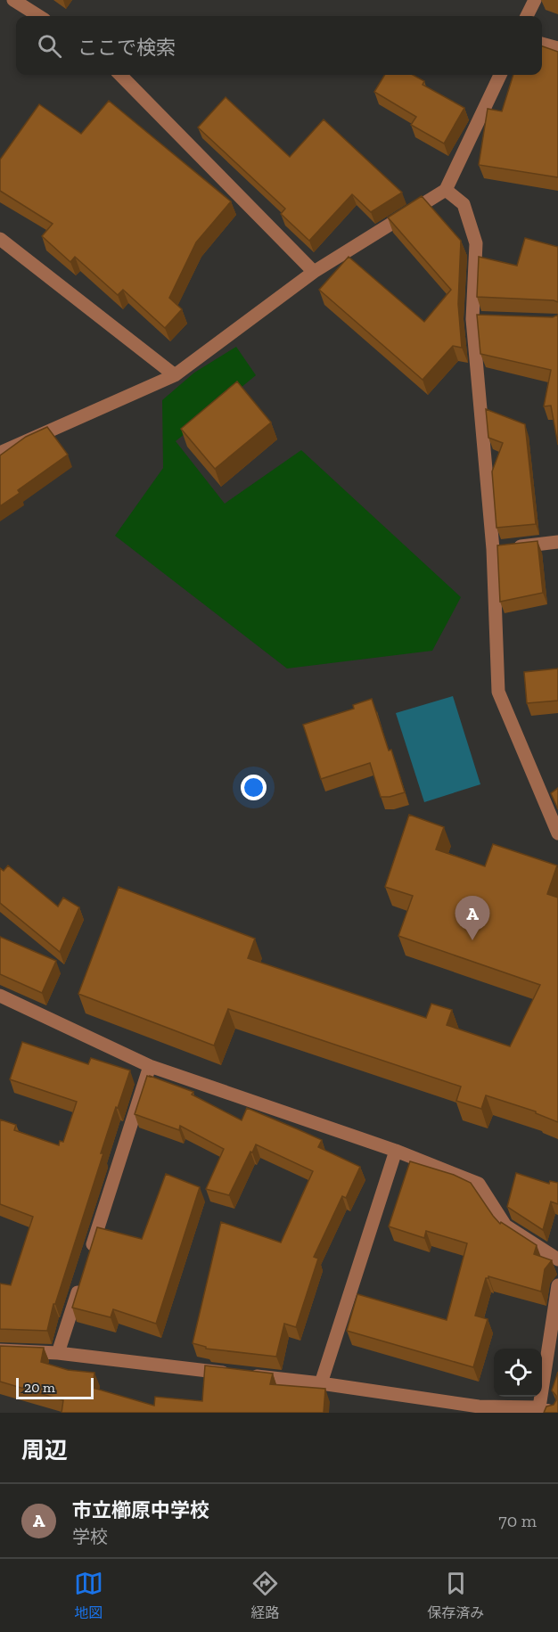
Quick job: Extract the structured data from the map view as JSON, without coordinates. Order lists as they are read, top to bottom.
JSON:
{
  "scale_bar": "20 m",
  "page": {
    "search": "ここで検索",
    "pins": "A",
    "scale": "20 m",
    "heading": "周辺",
    "list": [
      {
        "mark": "A",
        "name": "市立櫛原中学校",
        "note": "学校",
        "value": "70 m"
      }
    ],
    "nav": ["地図", "経路", "保存済み"]
  }
}
